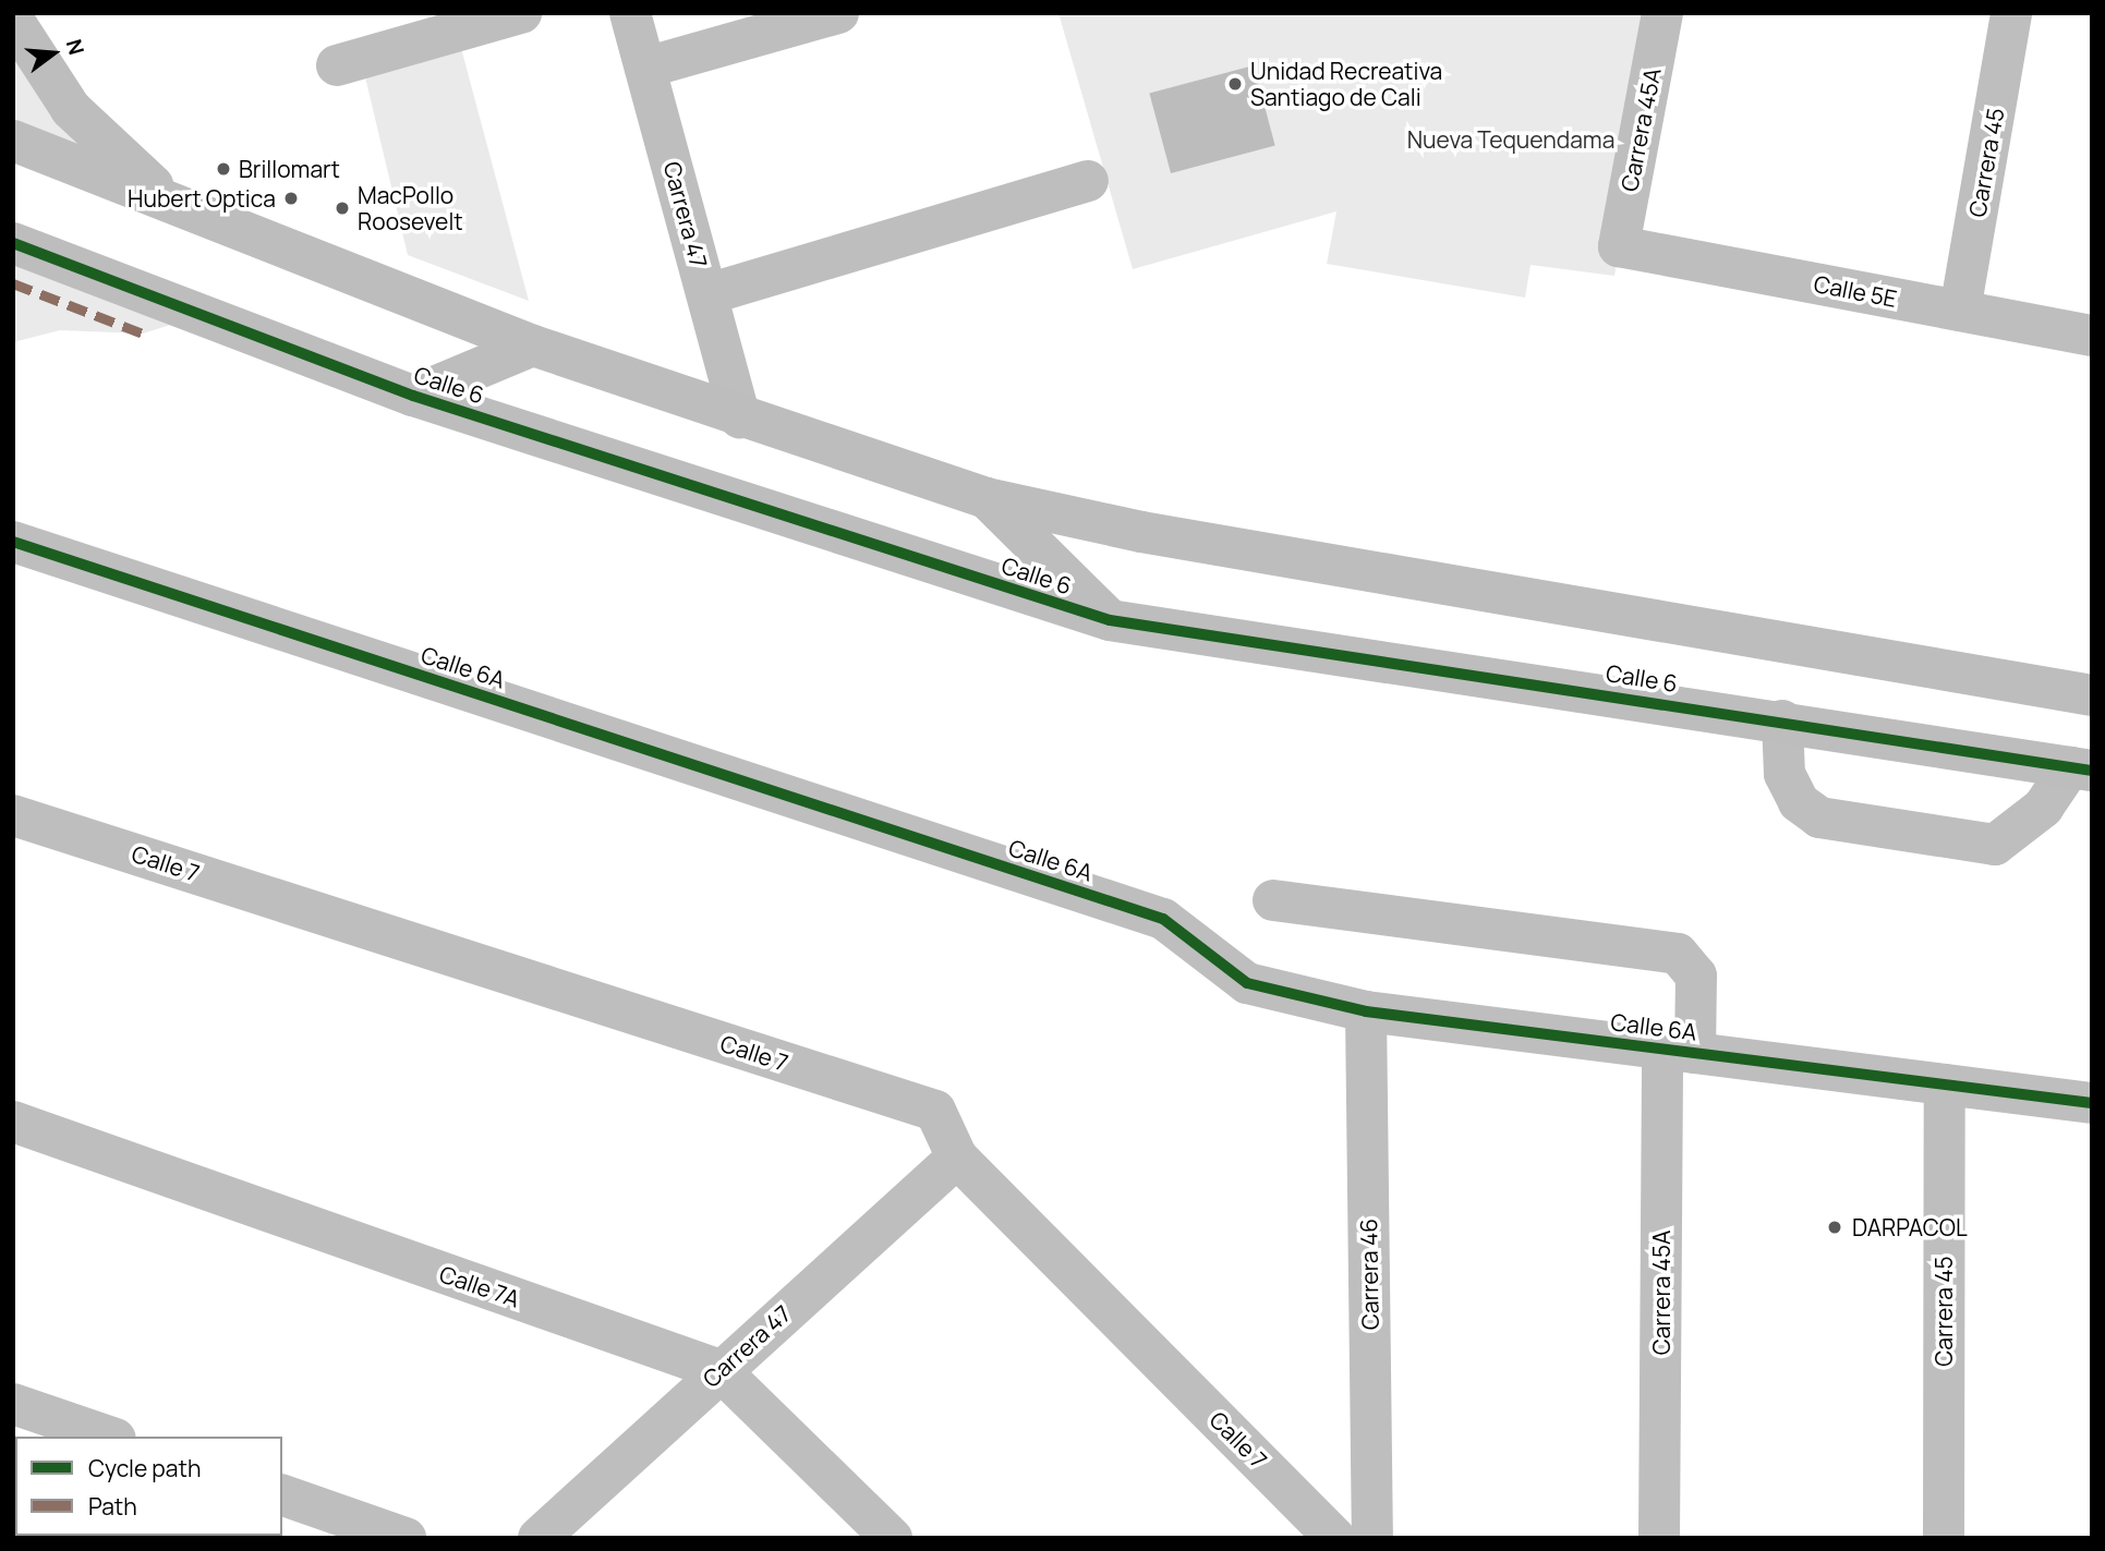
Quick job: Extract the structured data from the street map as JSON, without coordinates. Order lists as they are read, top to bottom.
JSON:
{
  "streets": {
    "main road": ["Calle 6"],
    "street": [
      "Carrera 45A",
      "Carrera 45",
      "Carrera 47",
      "Calle 5E",
      "Calle 6A",
      "Calle 7",
      "Carrera 46",
      "Calle 7A"
    ]
  },
  "crossings": [
    ["Carrera 45A", "Calle 5E"],
    ["Carrera 45A", "Calle 6A"],
    ["Carrera 45", "Calle 5E"],
    ["Carrera 45", "Calle 6A"],
    ["Carrera 47", "Calle 7"],
    ["Carrera 47", "Calle 7A"],
    ["Calle 6A", "Carrera 46"]
  ],
  "parks": ["Nueva Tequendama"],
  "places": [
    "Unidad Recreativa Santiago de Cali",
    "Brillomart",
    "Hubert Optica",
    "MacPollo Roosevelt",
    "DARPACOL"
  ],
  "legend": ["Cycle path", "Path"],
  "north": "right"
}
